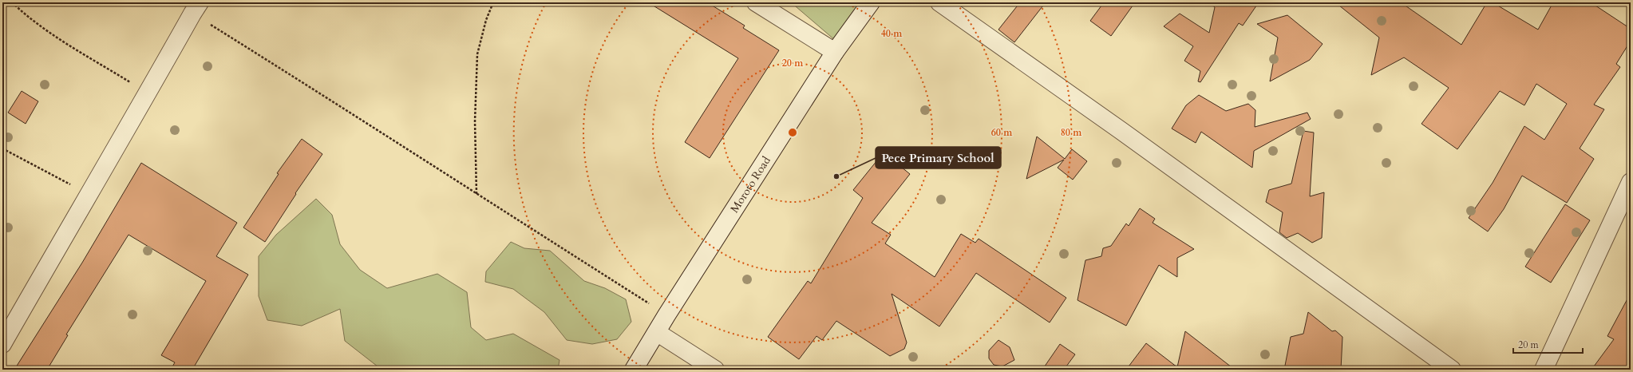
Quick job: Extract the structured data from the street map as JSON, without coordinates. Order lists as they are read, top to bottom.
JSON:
{
  "streets": {
    "street": ["Moroto Road"]
  },
  "places": ["Pece Primary School"],
  "scale_bar": "20 m",
  "rings": [
    "40 m",
    "20 m",
    "60 m",
    "80 m"
  ]
}
